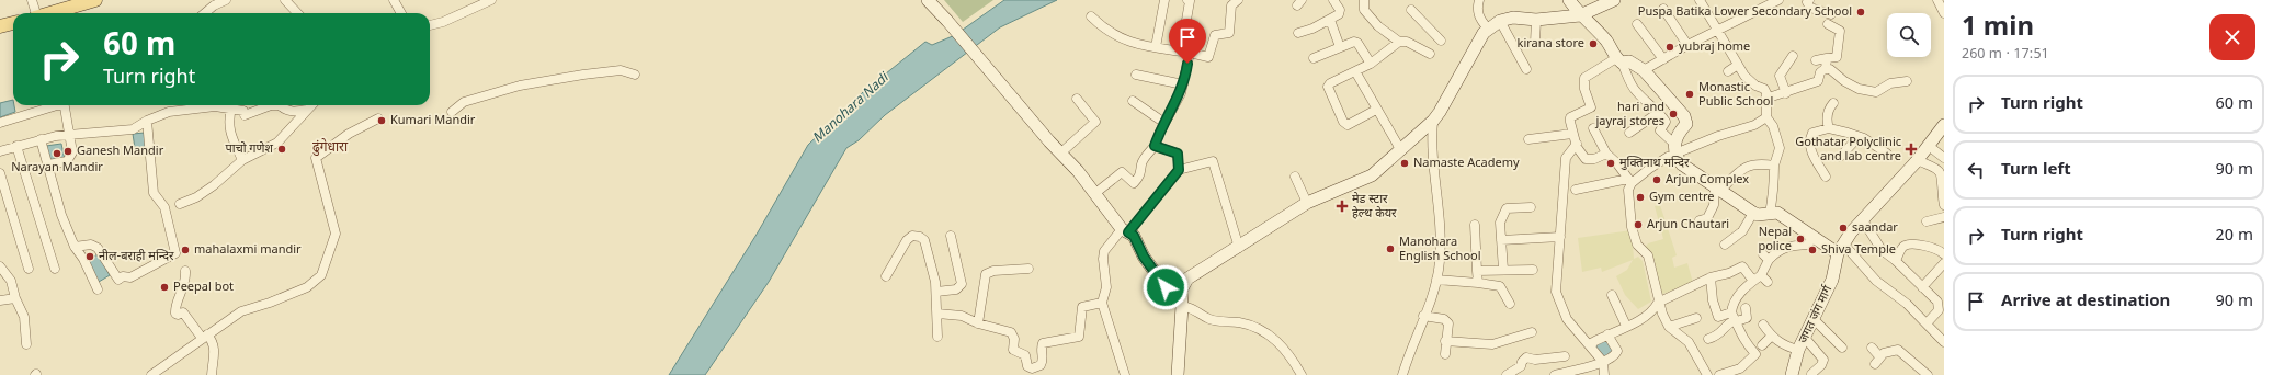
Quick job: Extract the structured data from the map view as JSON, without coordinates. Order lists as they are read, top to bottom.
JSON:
{
  "streets": {
    "street": ["जगत जंग मार्ग"]
  },
  "districts": ["ढुंगेधारा"],
  "water": ["Manohara Nadi"],
  "places": {
    "other": [
      "Puspa Batika Lower Secondary School",
      "kirana store",
      "yubraj home",
      "Monastic Public School",
      "hari and jayraj stores",
      "Kumari Mandir",
      "पाचो गणेश",
      "Ganesh Mandir",
      "Narayan Mandir",
      "Namaste Academy",
      "मुक्तिनाथ मन्दिर",
      "Arjun Complex",
      "Gym centre",
      "Arjun Chautari",
      "saandar",
      "Nepal police",
      "Manohara English School",
      "mahalaxmi mandir",
      "Shiva Temple",
      "नील-बराही मन्दिर",
      "Peepal bot"
    ],
    "health": ["Gothatar Polyclinic and lab centre", "मेड स्टार हेल्थ केयर"]
  },
  "page": {
    "heading": ["1 min", "260 m · 17:51"],
    "turn": ["60 m", "Turn right"],
    "list": [
      {
        "name": "Turn right",
        "value": "60 m"
      },
      {
        "name": "Turn left",
        "value": "90 m"
      },
      {
        "name": "Turn right",
        "value": "20 m"
      },
      {
        "name": "Arrive at destination",
        "value": "90 m"
      }
    ]
  }
}
